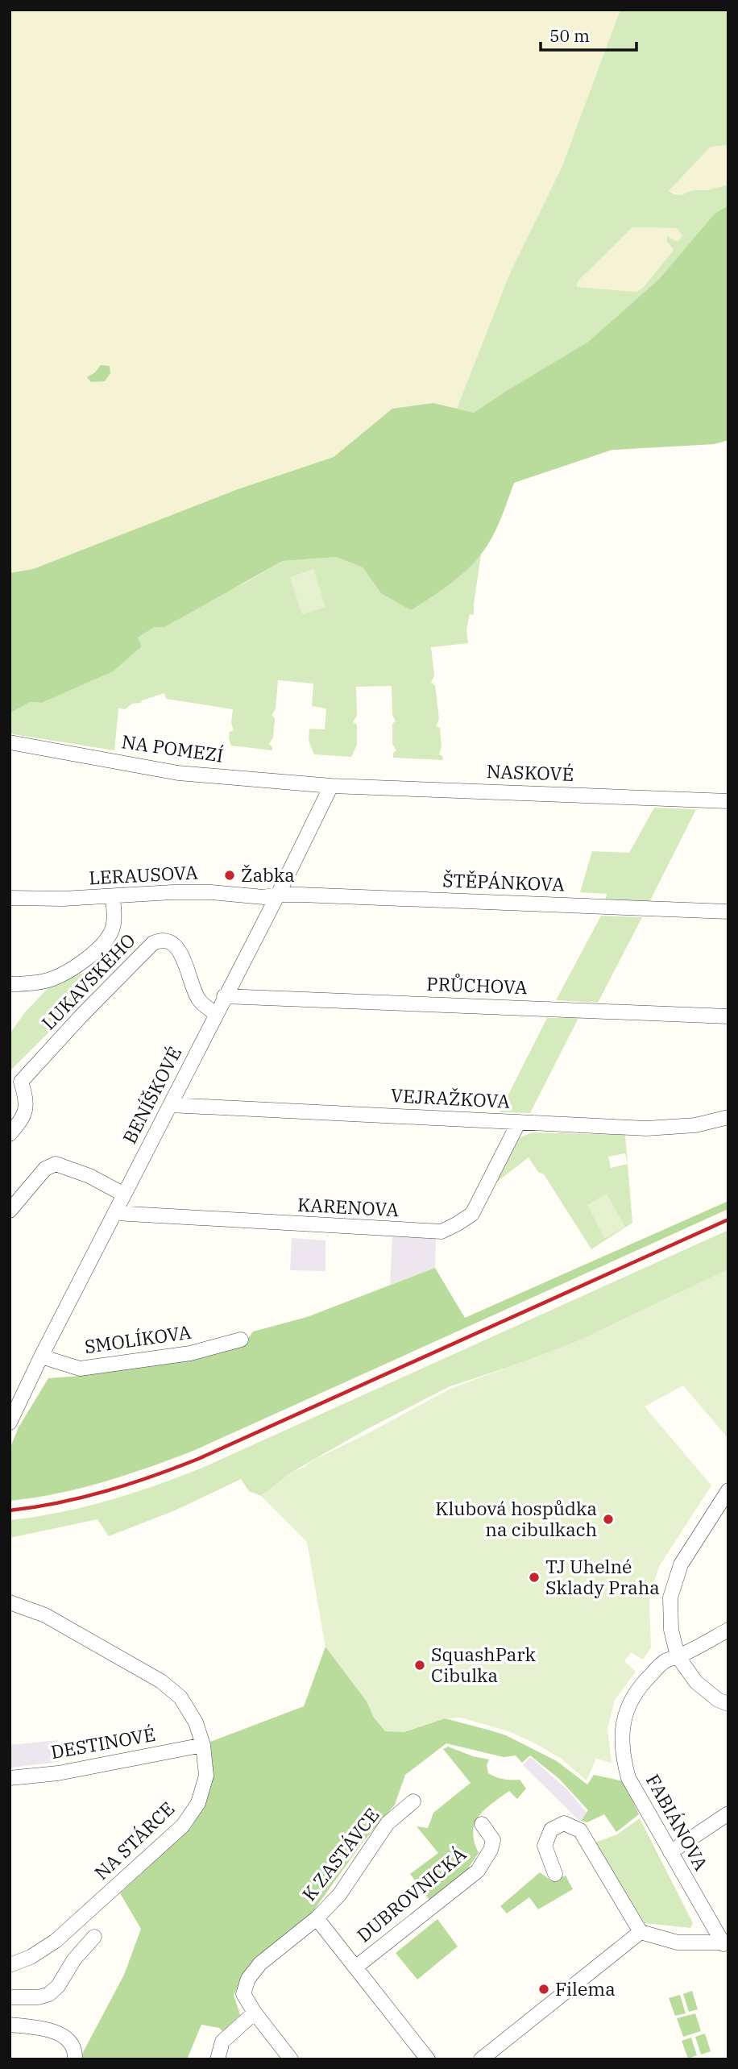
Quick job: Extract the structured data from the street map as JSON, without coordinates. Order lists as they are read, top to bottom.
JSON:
{
  "streets": {
    "street": [
      "NA POMEZÍ",
      "NASKOVÉ",
      "LERAUSOVA",
      "ŠTĚPÁNKOVA",
      "LUKAVSKÉHO",
      "PRŮCHOVA",
      "BENÍŠKOVÉ",
      "VEJRAŽKOVA",
      "KARENOVA",
      "SMOLÍKOVA",
      "DESTINOVÉ",
      "FABIÁNOVA",
      "NA STÁRCE",
      "K ZASTÁVCE",
      "DUBROVNICKÁ"
    ]
  },
  "crossings": [
    ["NA POMEZÍ", "NASKOVÉ"],
    ["NA POMEZÍ", "BENÍŠKOVÉ"],
    ["NASKOVÉ", "BENÍŠKOVÉ"],
    ["LERAUSOVA", "ŠTĚPÁNKOVA"],
    ["LERAUSOVA", "BENÍŠKOVÉ"],
    ["ŠTĚPÁNKOVA", "BENÍŠKOVÉ"],
    ["LUKAVSKÉHO", "BENÍŠKOVÉ"],
    ["PRŮCHOVA", "BENÍŠKOVÉ"],
    ["BENÍŠKOVÉ", "VEJRAŽKOVA"],
    ["BENÍŠKOVÉ", "KARENOVA"],
    ["BENÍŠKOVÉ", "SMOLÍKOVA"],
    ["VEJRAŽKOVA", "KARENOVA"],
    ["DESTINOVÉ", "NA STÁRCE"]
  ],
  "places": [
    "Žabka",
    "Klubová hospůdka na cibulkach",
    "TJ Uhelné Sklady Praha",
    "SquashPark Cibulka",
    "Filema"
  ],
  "scale_bar": "50 m"
}
